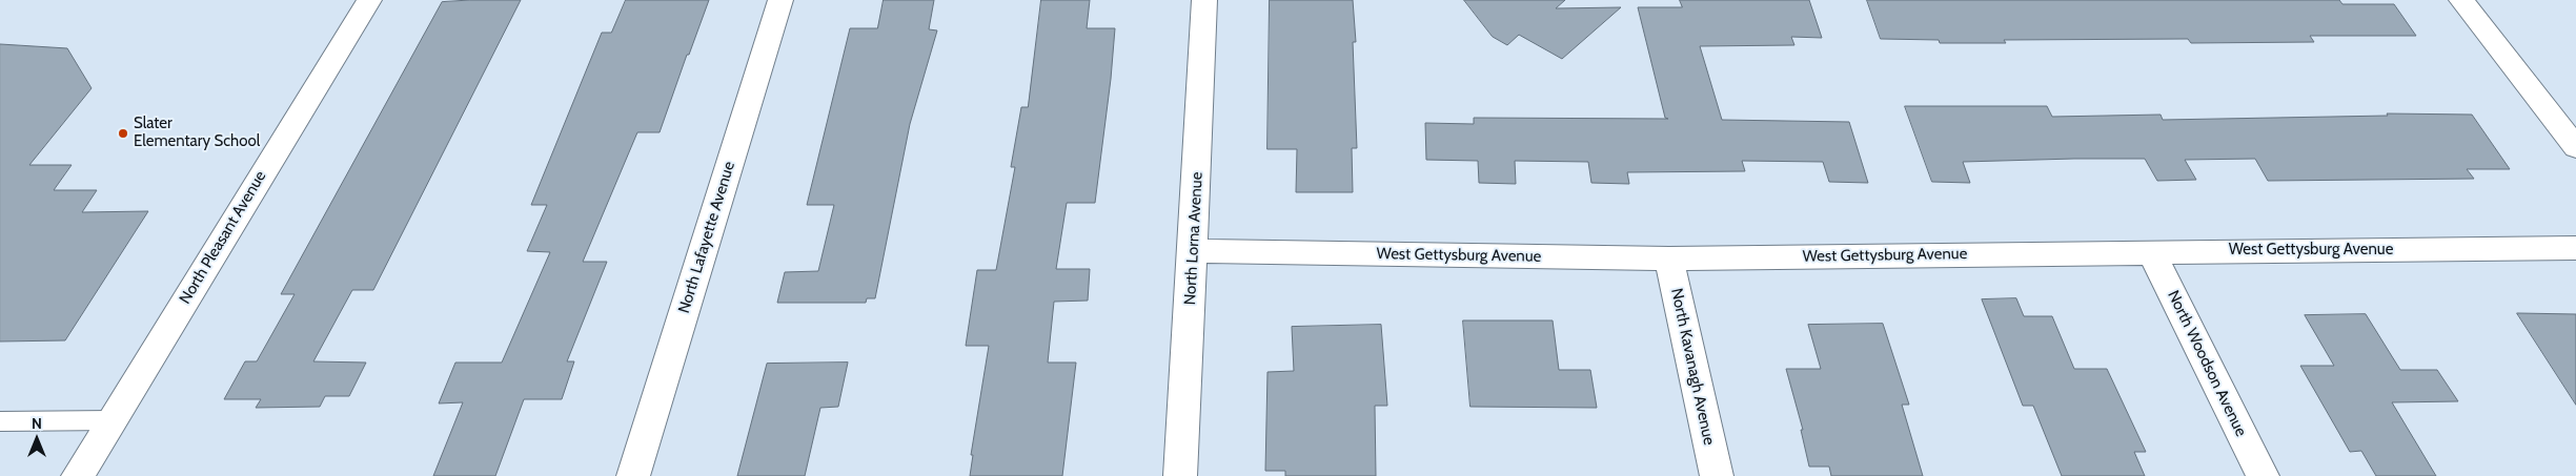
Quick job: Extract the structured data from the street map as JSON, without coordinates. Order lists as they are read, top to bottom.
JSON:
{
  "streets": {
    "street": [
      "North Pleasant Avenue",
      "North Lafayette Avenue",
      "North Lorna Avenue",
      "West Gettysburg Avenue",
      "North Woodson Avenue",
      "North Kavanagh Avenue"
    ]
  },
  "crossings": [
    ["North Lorna Avenue", "West Gettysburg Avenue"],
    ["West Gettysburg Avenue", "North Woodson Avenue"],
    ["West Gettysburg Avenue", "North Kavanagh Avenue"]
  ],
  "places": ["Slater Elementary School"],
  "north": "top"
}
